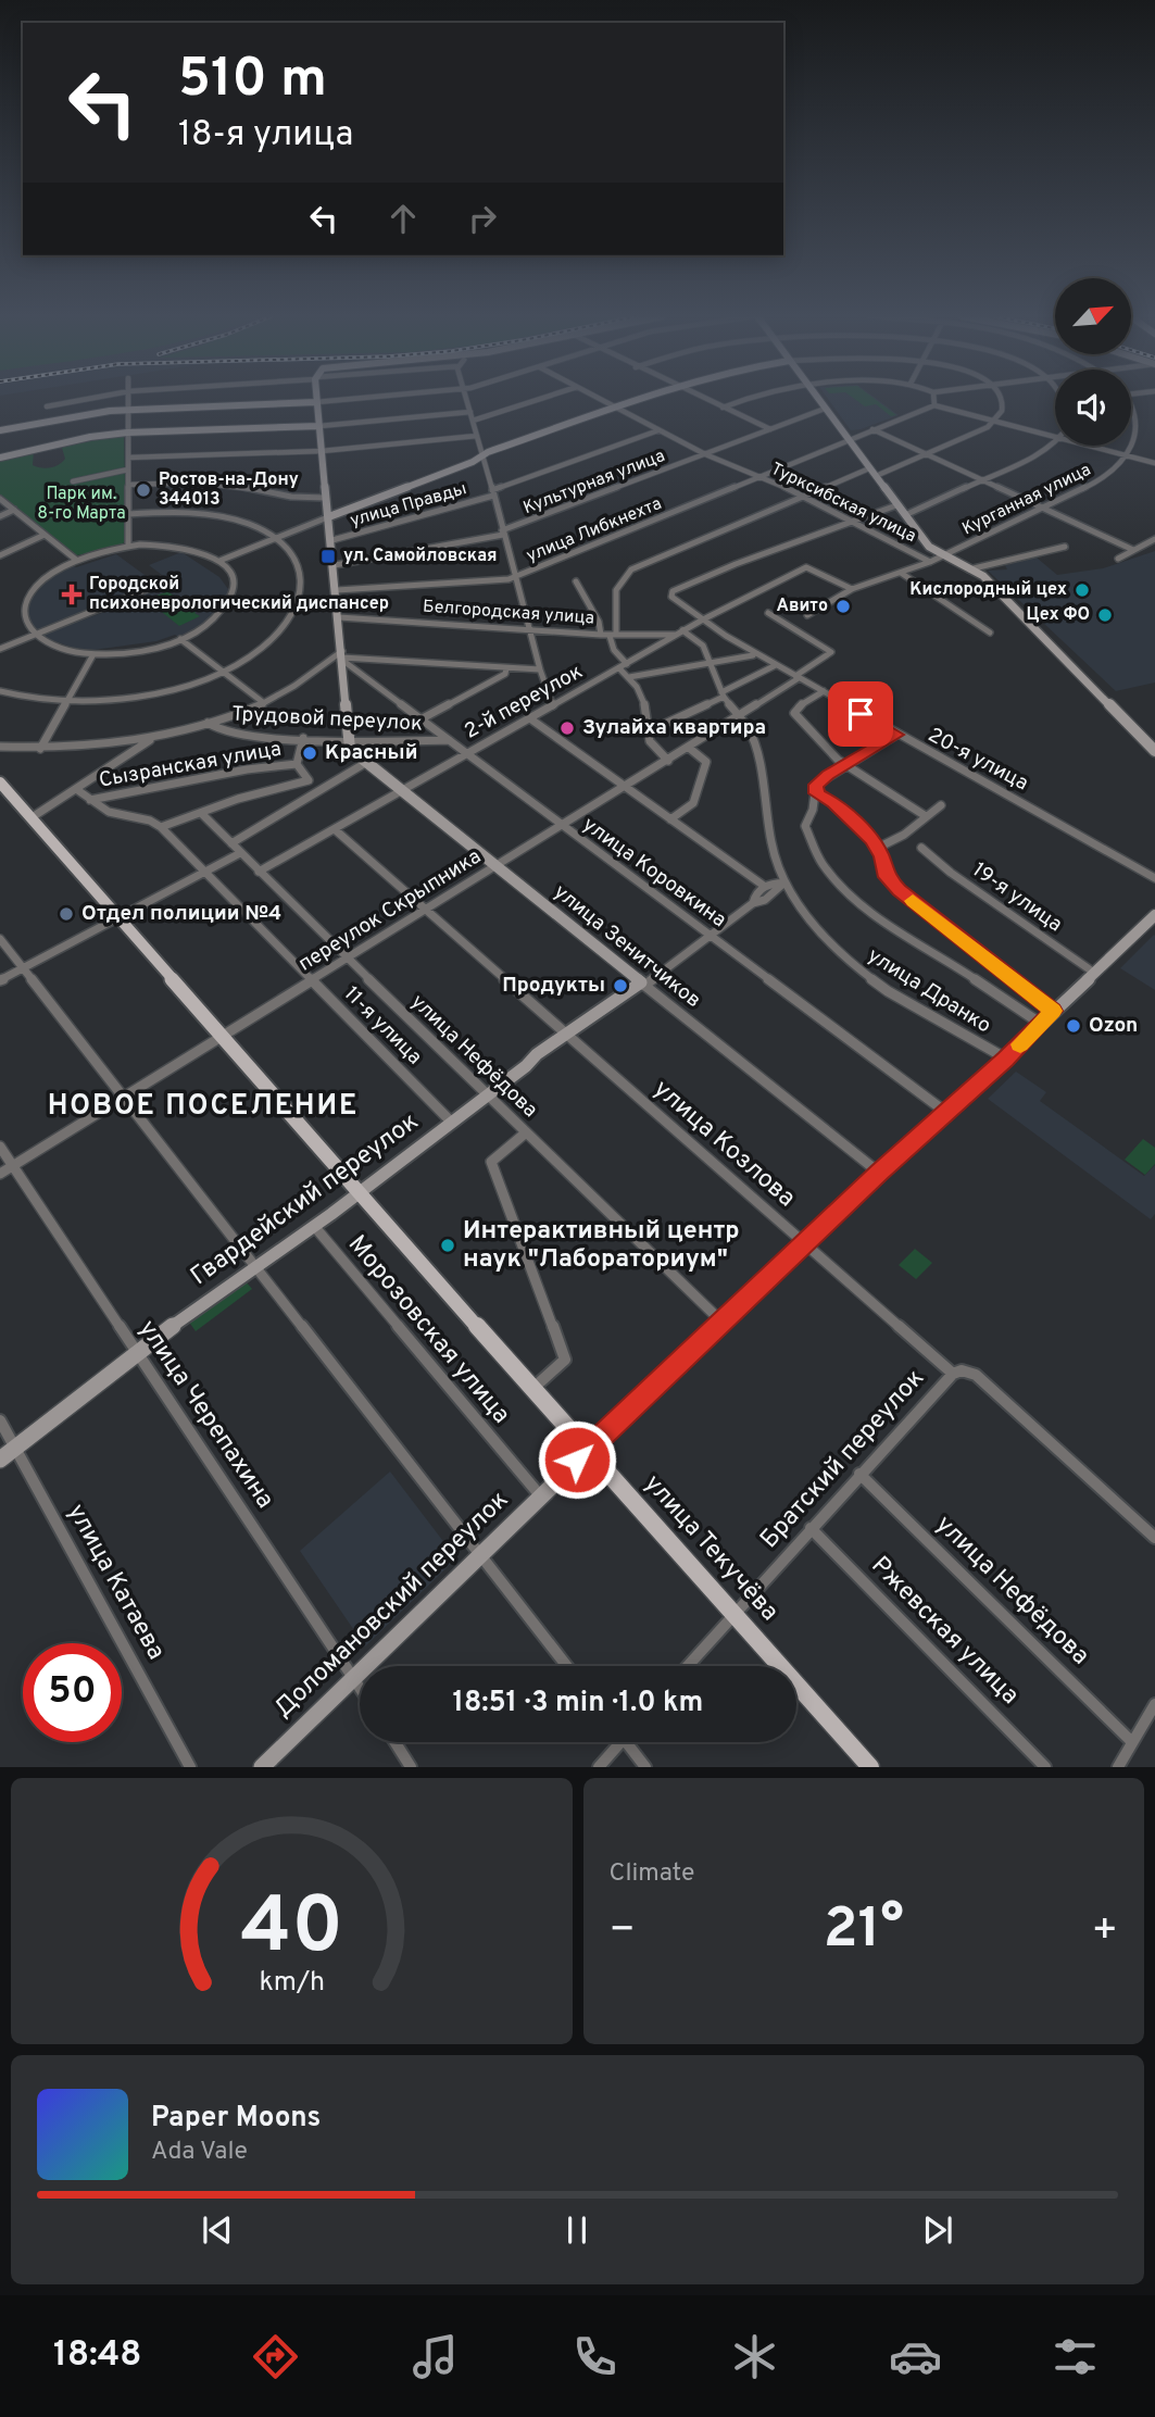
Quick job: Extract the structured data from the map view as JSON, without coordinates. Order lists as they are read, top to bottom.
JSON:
{
  "streets": {
    "main road": ["улица Текучёва"],
    "street": [
      "Культурная улица",
      "Курганная улица",
      "Турксибская улица",
      "улица Правды",
      "улица Либкнехта",
      "Белгородская улица",
      "2-й переулок",
      "Трудовой переулок",
      "20-я улица",
      "Сызранская улица",
      "улица Коровкина",
      "19-я улица",
      "переулок Скрыпника",
      "улица Зенитчиков",
      "улица Дранко",
      "11-я улица",
      "улица Нефёдова",
      "улица Козлова",
      "Гвардейский переулок",
      "Морозовская улица",
      "улица Черепахина",
      "Братский переулок",
      "улица Катаева",
      "Доломановский переулок",
      "Ржевская улица"
    ]
  },
  "crossings": [
    ["Культурная улица", "Турксибская улица"],
    ["Курганная улица", "Турксибская улица"],
    ["Курганная улица", "2-й переулок"],
    ["Турксибская улица", "улица Правды"],
    ["Турксибская улица", "улица Либкнехта"],
    ["Турксибская улица", "20-я улица"],
    ["Белгородская улица", "2-й переулок"],
    ["Белгородская улица", "улица Дранко"],
    ["2-й переулок", "20-я улица"],
    ["2-й переулок", "улица Коровкина"],
    ["2-й переулок", "улица Зенитчиков"],
    ["2-й переулок", "улица Дранко"],
    ["2-й переулок", "улица Нефёдова"],
    ["2-й переулок", "улица Козлова"],
    ["Трудовой переулок", "улица Коровкина"],
    ["Трудовой переулок", "улица Зенитчиков"],
    ["20-я улица", "переулок Скрыпника"],
    ["улица Коровкина", "переулок Скрыпника"],
    ["улица Коровкина", "Гвардейский переулок"],
    ["улица Коровкина", "Доломановский переулок"],
    ["19-я улица", "Доломановский переулок"],
    ["переулок Скрыпника", "улица Зенитчиков"],
    ["переулок Скрыпника", "улица Дранко"],
    ["переулок Скрыпника", "11-я улица"],
    ["переулок Скрыпника", "улица Нефёдова"],
    ["переулок Скрыпника", "улица Козлова"],
    ["переулок Скрыпника", "улица Черепахина"],
    ["переулок Скрыпника", "улица Текучёва"],
    ["улица Зенитчиков", "Гвардейский переулок"],
    ["улица Зенитчиков", "Доломановский переулок"],
    ["улица Дранко", "Гвардейский переулок"],
    ["улица Дранко", "Доломановский переулок"],
    ["11-я улица", "Гвардейский переулок"],
    ["улица Нефёдова", "Гвардейский переулок"],
    ["улица Нефёдова", "Братский переулок"],
    ["улица Нефёдова", "Доломановский переулок"],
    ["улица Козлова", "Гвардейский переулок"],
    ["улица Козлова", "Братский переулок"],
    ["улица Козлова", "Доломановский переулок"],
    ["Гвардейский переулок", "Морозовская улица"],
    ["Гвардейский переулок", "улица Черепахина"],
    ["Гвардейский переулок", "улица Текучёва"],
    ["Гвардейский переулок", "улица Катаева"],
    ["Морозовская улица", "Доломановский переулок"],
    ["улица Черепахина", "Доломановский переулок"],
    ["Братский переулок", "улица Текучёва"],
    ["Братский переулок", "Ржевская улица"],
    ["улица Текучёва", "Доломановский переулок"]
  ],
  "districts": ["НОВОЕ ПОСЕЛЕНИЕ"],
  "parks": ["Парк им. 8-го Марта"],
  "places": {
    "other": [
      "Ростов-на-Дону 344013",
      "Кислородный цех",
      "Авито",
      "Цех ФО",
      "Зулайха квартира",
      "Красный",
      "Отдел полиции №4",
      "Продукты",
      "Ozon",
      "Интерактивный центр наук \"Лабораториум\""
    ],
    "transit": ["ул. Самойловская"],
    "health": ["Городской психоневрологический диспансер"]
  },
  "north": "top right",
  "page": {
    "turn": ["510 m", "18-я улица"],
    "limit": "50",
    "trip": "18:51 · 3 min · 1.0 km",
    "tile": "Climate",
    "heat": ["−", "21°", "+"],
    "song": ["Paper Moons", "Ada Vale"],
    "tabs": "18:48",
    "gauge": ["40", "km/h"]
  }
}
